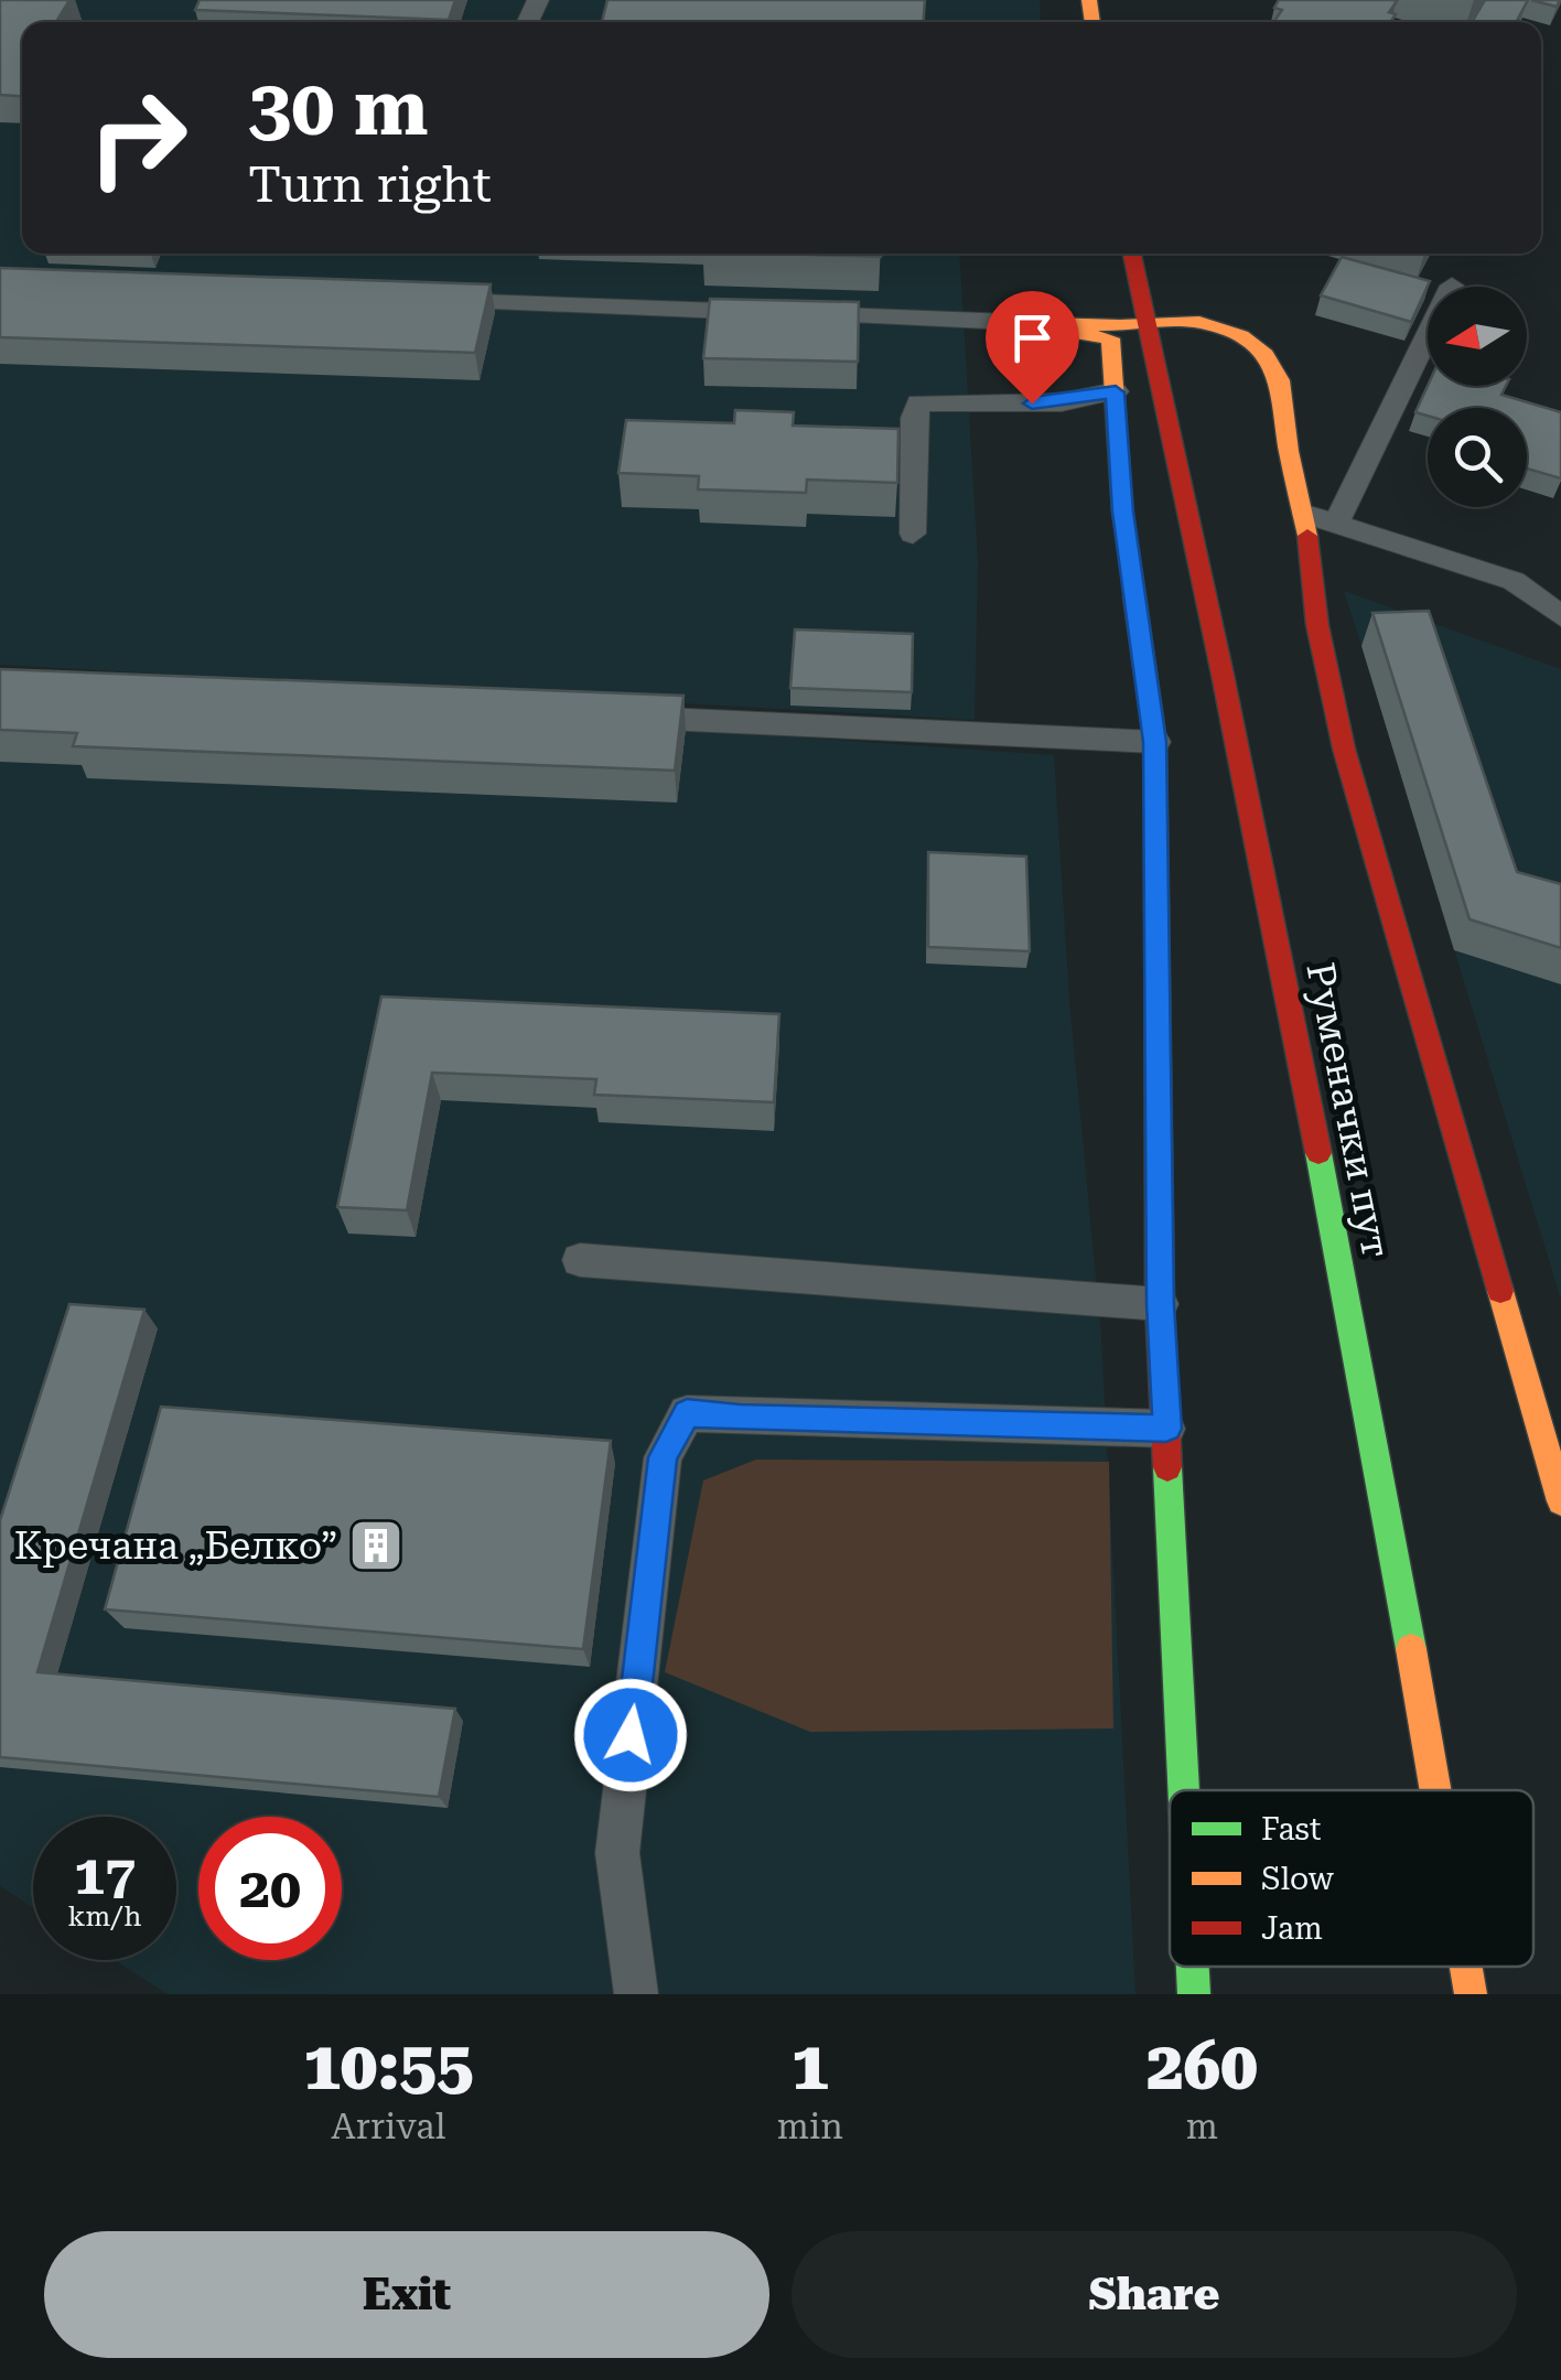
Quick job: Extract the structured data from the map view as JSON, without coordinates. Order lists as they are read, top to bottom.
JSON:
{
  "streets": {
    "street": ["Руменачки пут"]
  },
  "places": {
    "building": ["Кречана „Белко”"]
  },
  "legend": ["Fast", "Slow", "Jam"],
  "north": "left",
  "page": {
    "turn": ["30 m", "Turn right"],
    "speed": "17 km/h",
    "limit": "20",
    "eta": [
      "10:55",
      "Arrival",
      "1",
      "min",
      "260",
      "m"
    ],
    "buttons": ["Exit", "Share"]
  }
}
